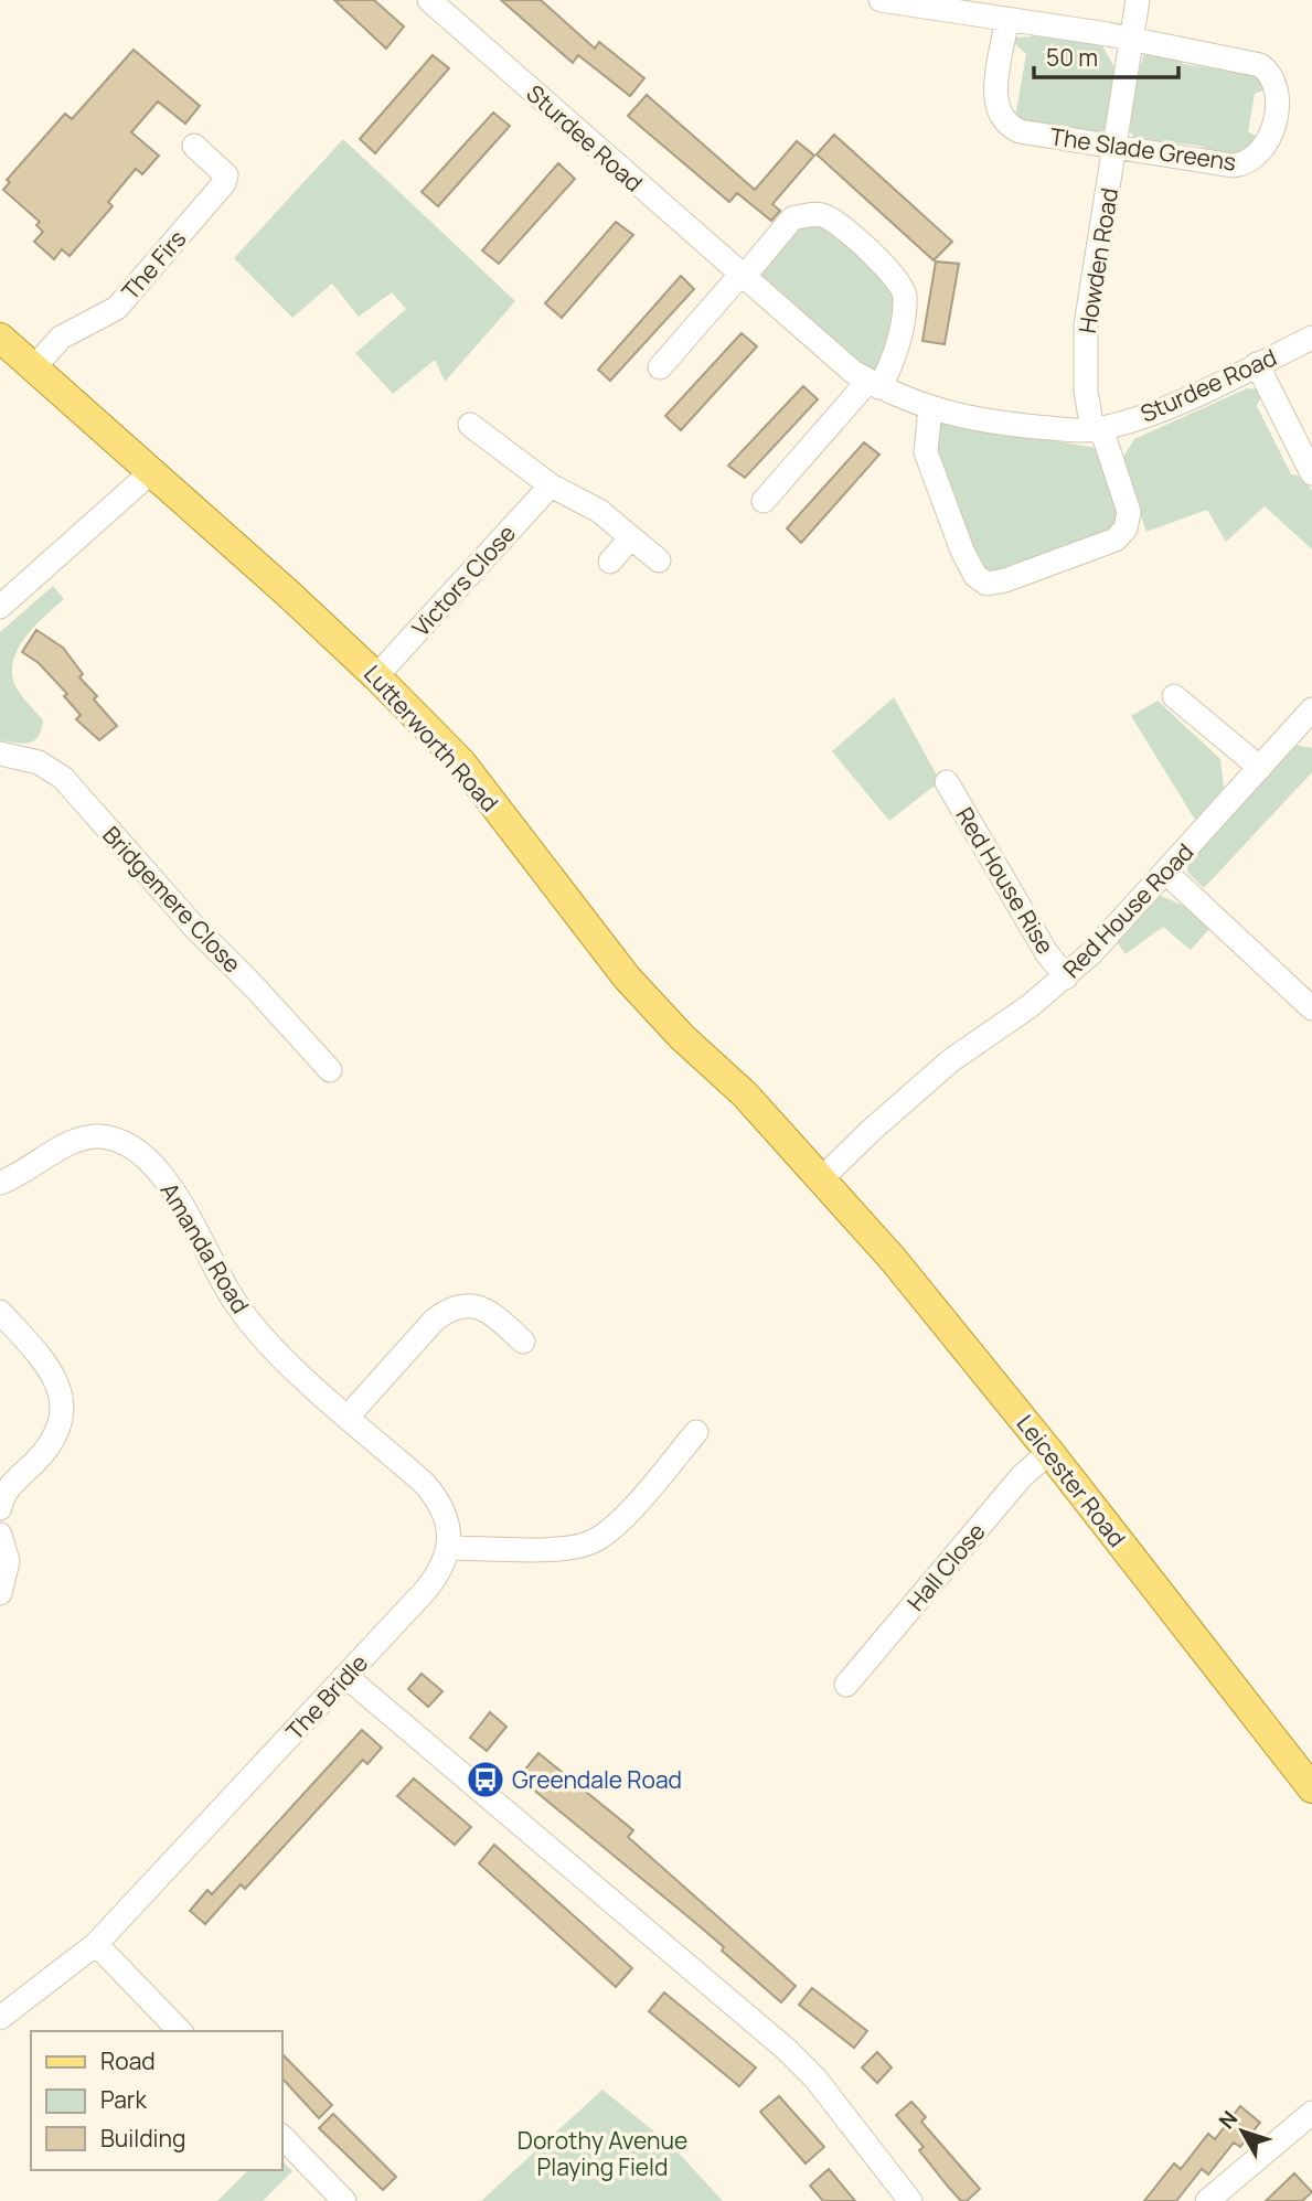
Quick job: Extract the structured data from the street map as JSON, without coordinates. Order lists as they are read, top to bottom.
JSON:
{
  "streets": {
    "main road": ["Lutterworth Road", "Leicester Road"],
    "street": [
      "Sturdee Road",
      "The Slade Greens",
      "Howden Road",
      "The Firs",
      "Victors Close",
      "Red House Rise",
      "Bridgemere Close",
      "Red House Road",
      "Amanda Road",
      "Hall Close",
      "The Bridle"
    ]
  },
  "crossings": [
    ["Sturdee Road", "Howden Road"],
    ["The Slade Greens", "Howden Road"],
    ["The Firs", "Lutterworth Road"],
    ["Victors Close", "Lutterworth Road"],
    ["Lutterworth Road", "Red House Road"],
    ["Lutterworth Road", "Leicester Road"],
    ["Red House Rise", "Red House Road"],
    ["Red House Road", "Leicester Road"],
    ["Leicester Road", "Hall Close"]
  ],
  "parks": ["Dorothy Avenue Playing Field"],
  "places": {
    "bus stop": ["Greendale Road"]
  },
  "legend": ["Road", "Park", "Building"],
  "scale_bar": "50 m",
  "north": "top left"
}
